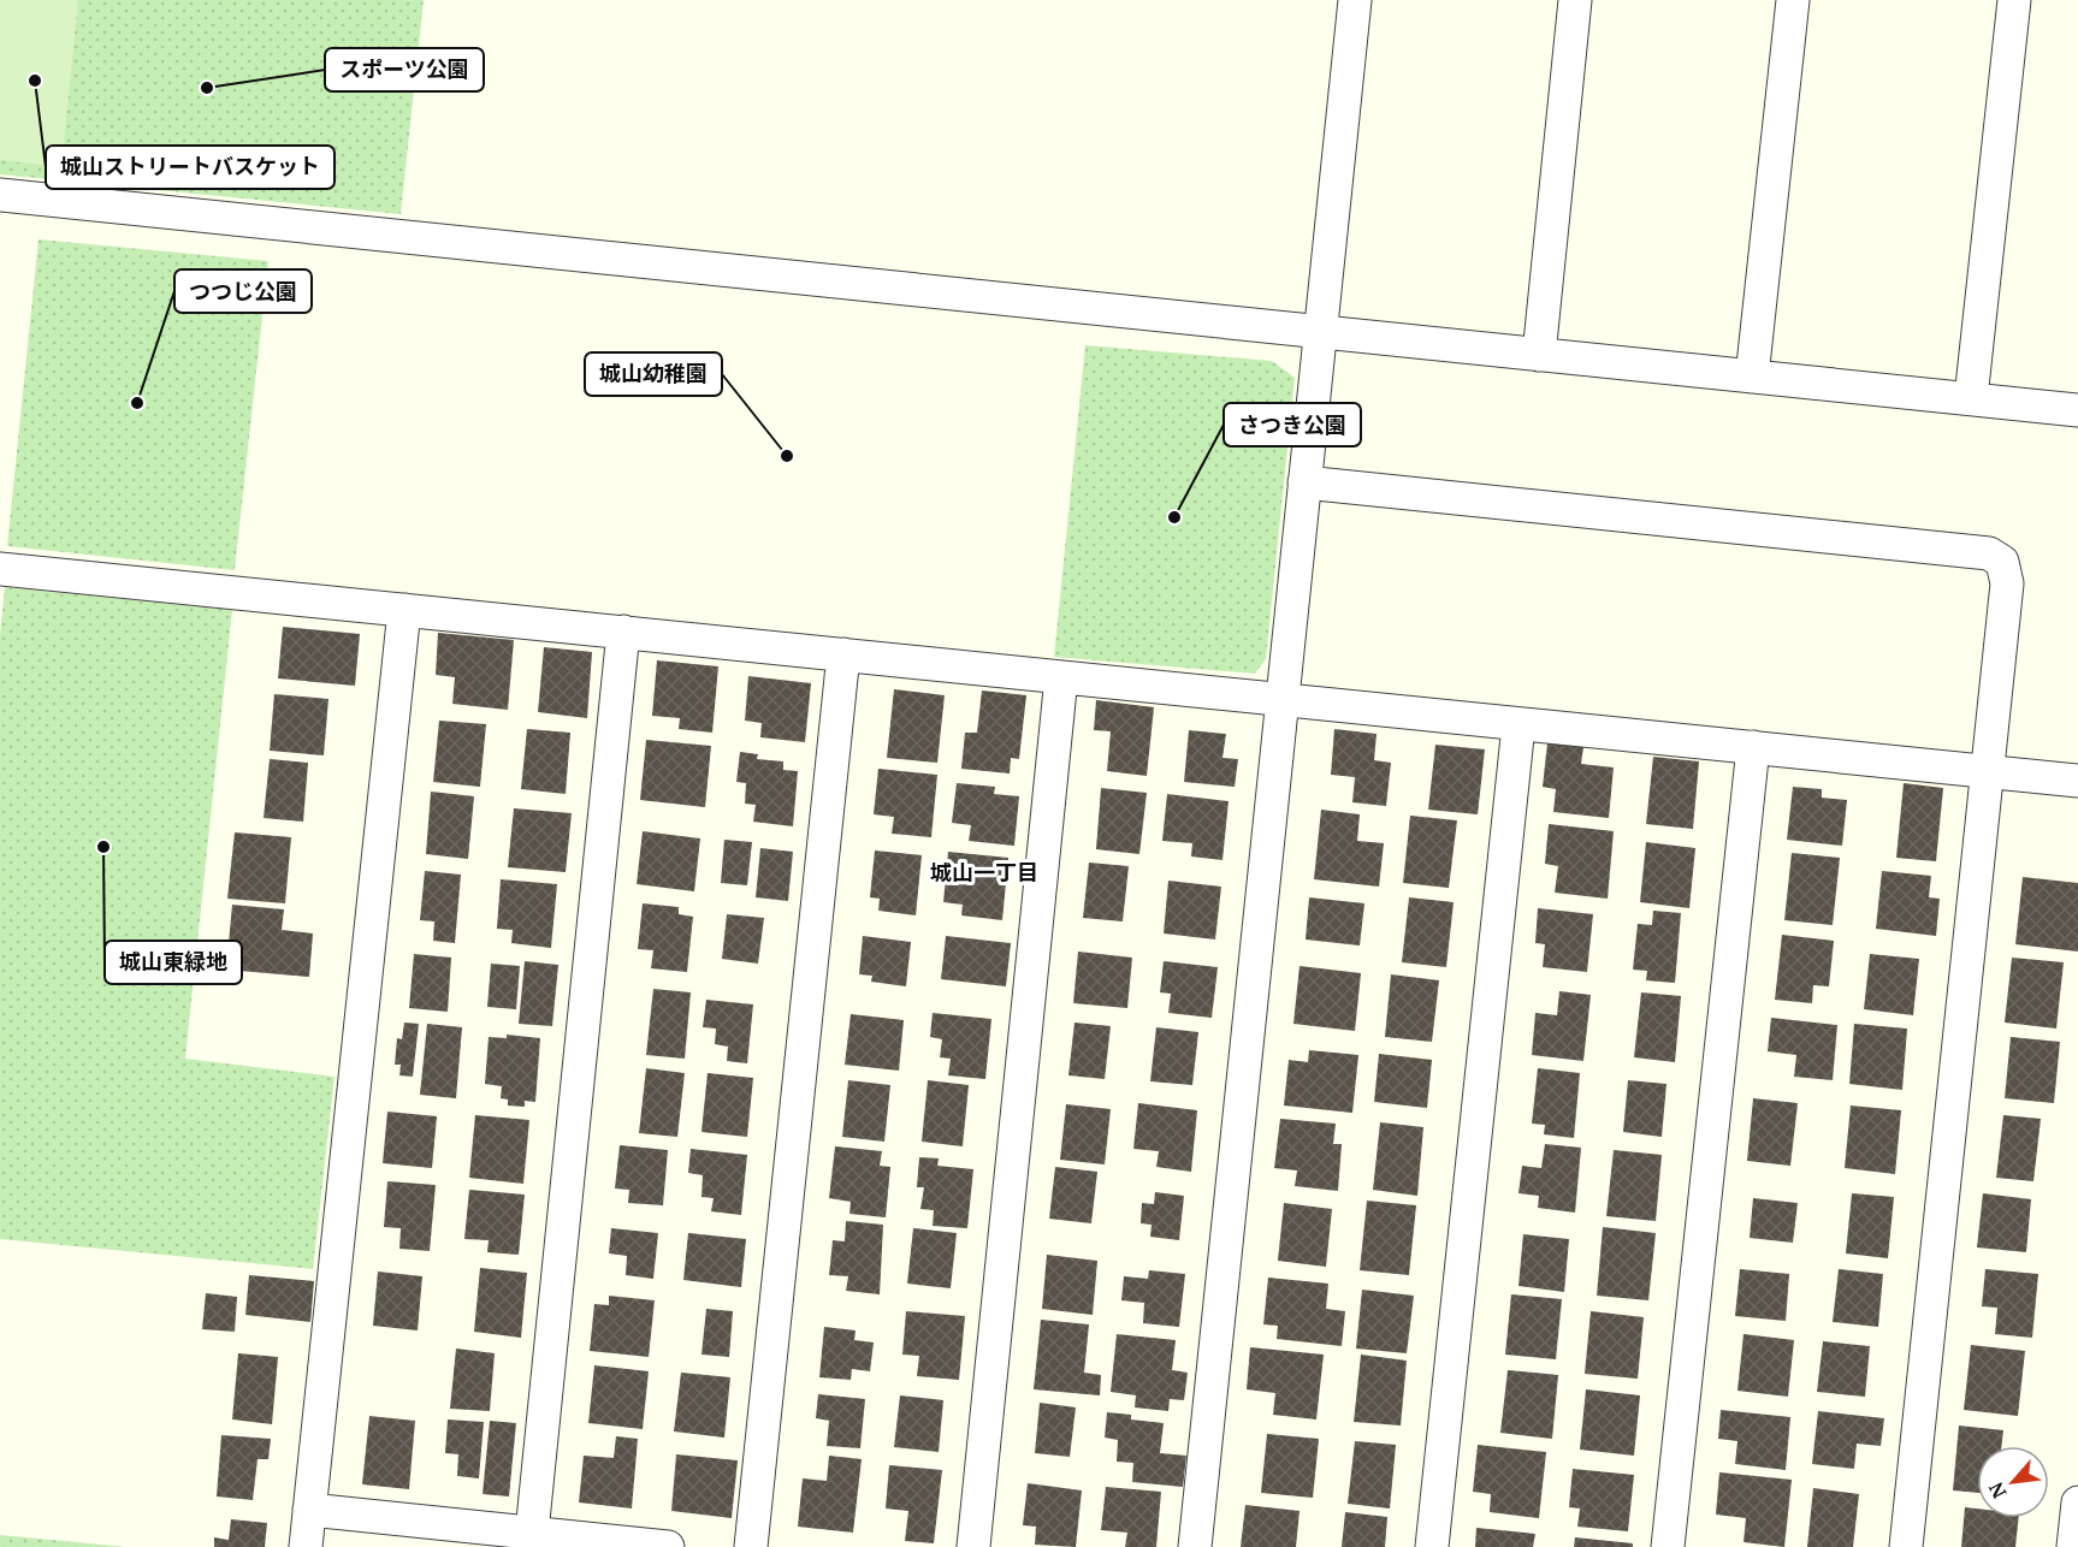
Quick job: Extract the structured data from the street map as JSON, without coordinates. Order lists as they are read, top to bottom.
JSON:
{
  "districts": ["城山一丁目"],
  "places": [
    "城山ストリートバスケット",
    "スポーツ公園",
    "つつじ公園",
    "城山幼稚園",
    "さつき公園",
    "城山東緑地"
  ],
  "north": "bottom left"
}
